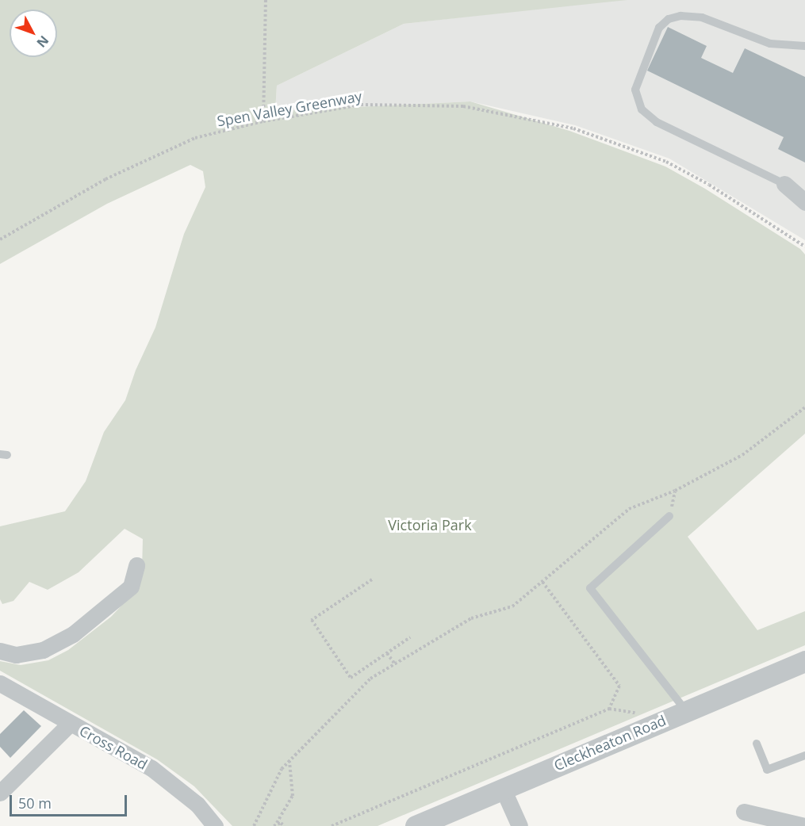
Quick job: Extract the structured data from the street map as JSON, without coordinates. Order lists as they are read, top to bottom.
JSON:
{
  "streets": {
    "street": ["Cleckheaton Road", "Cross Road"],
    "path": ["Spen Valley Greenway"]
  },
  "parks": ["Victoria Park"],
  "scale_bar": "50 m",
  "north": "bottom right"
}
